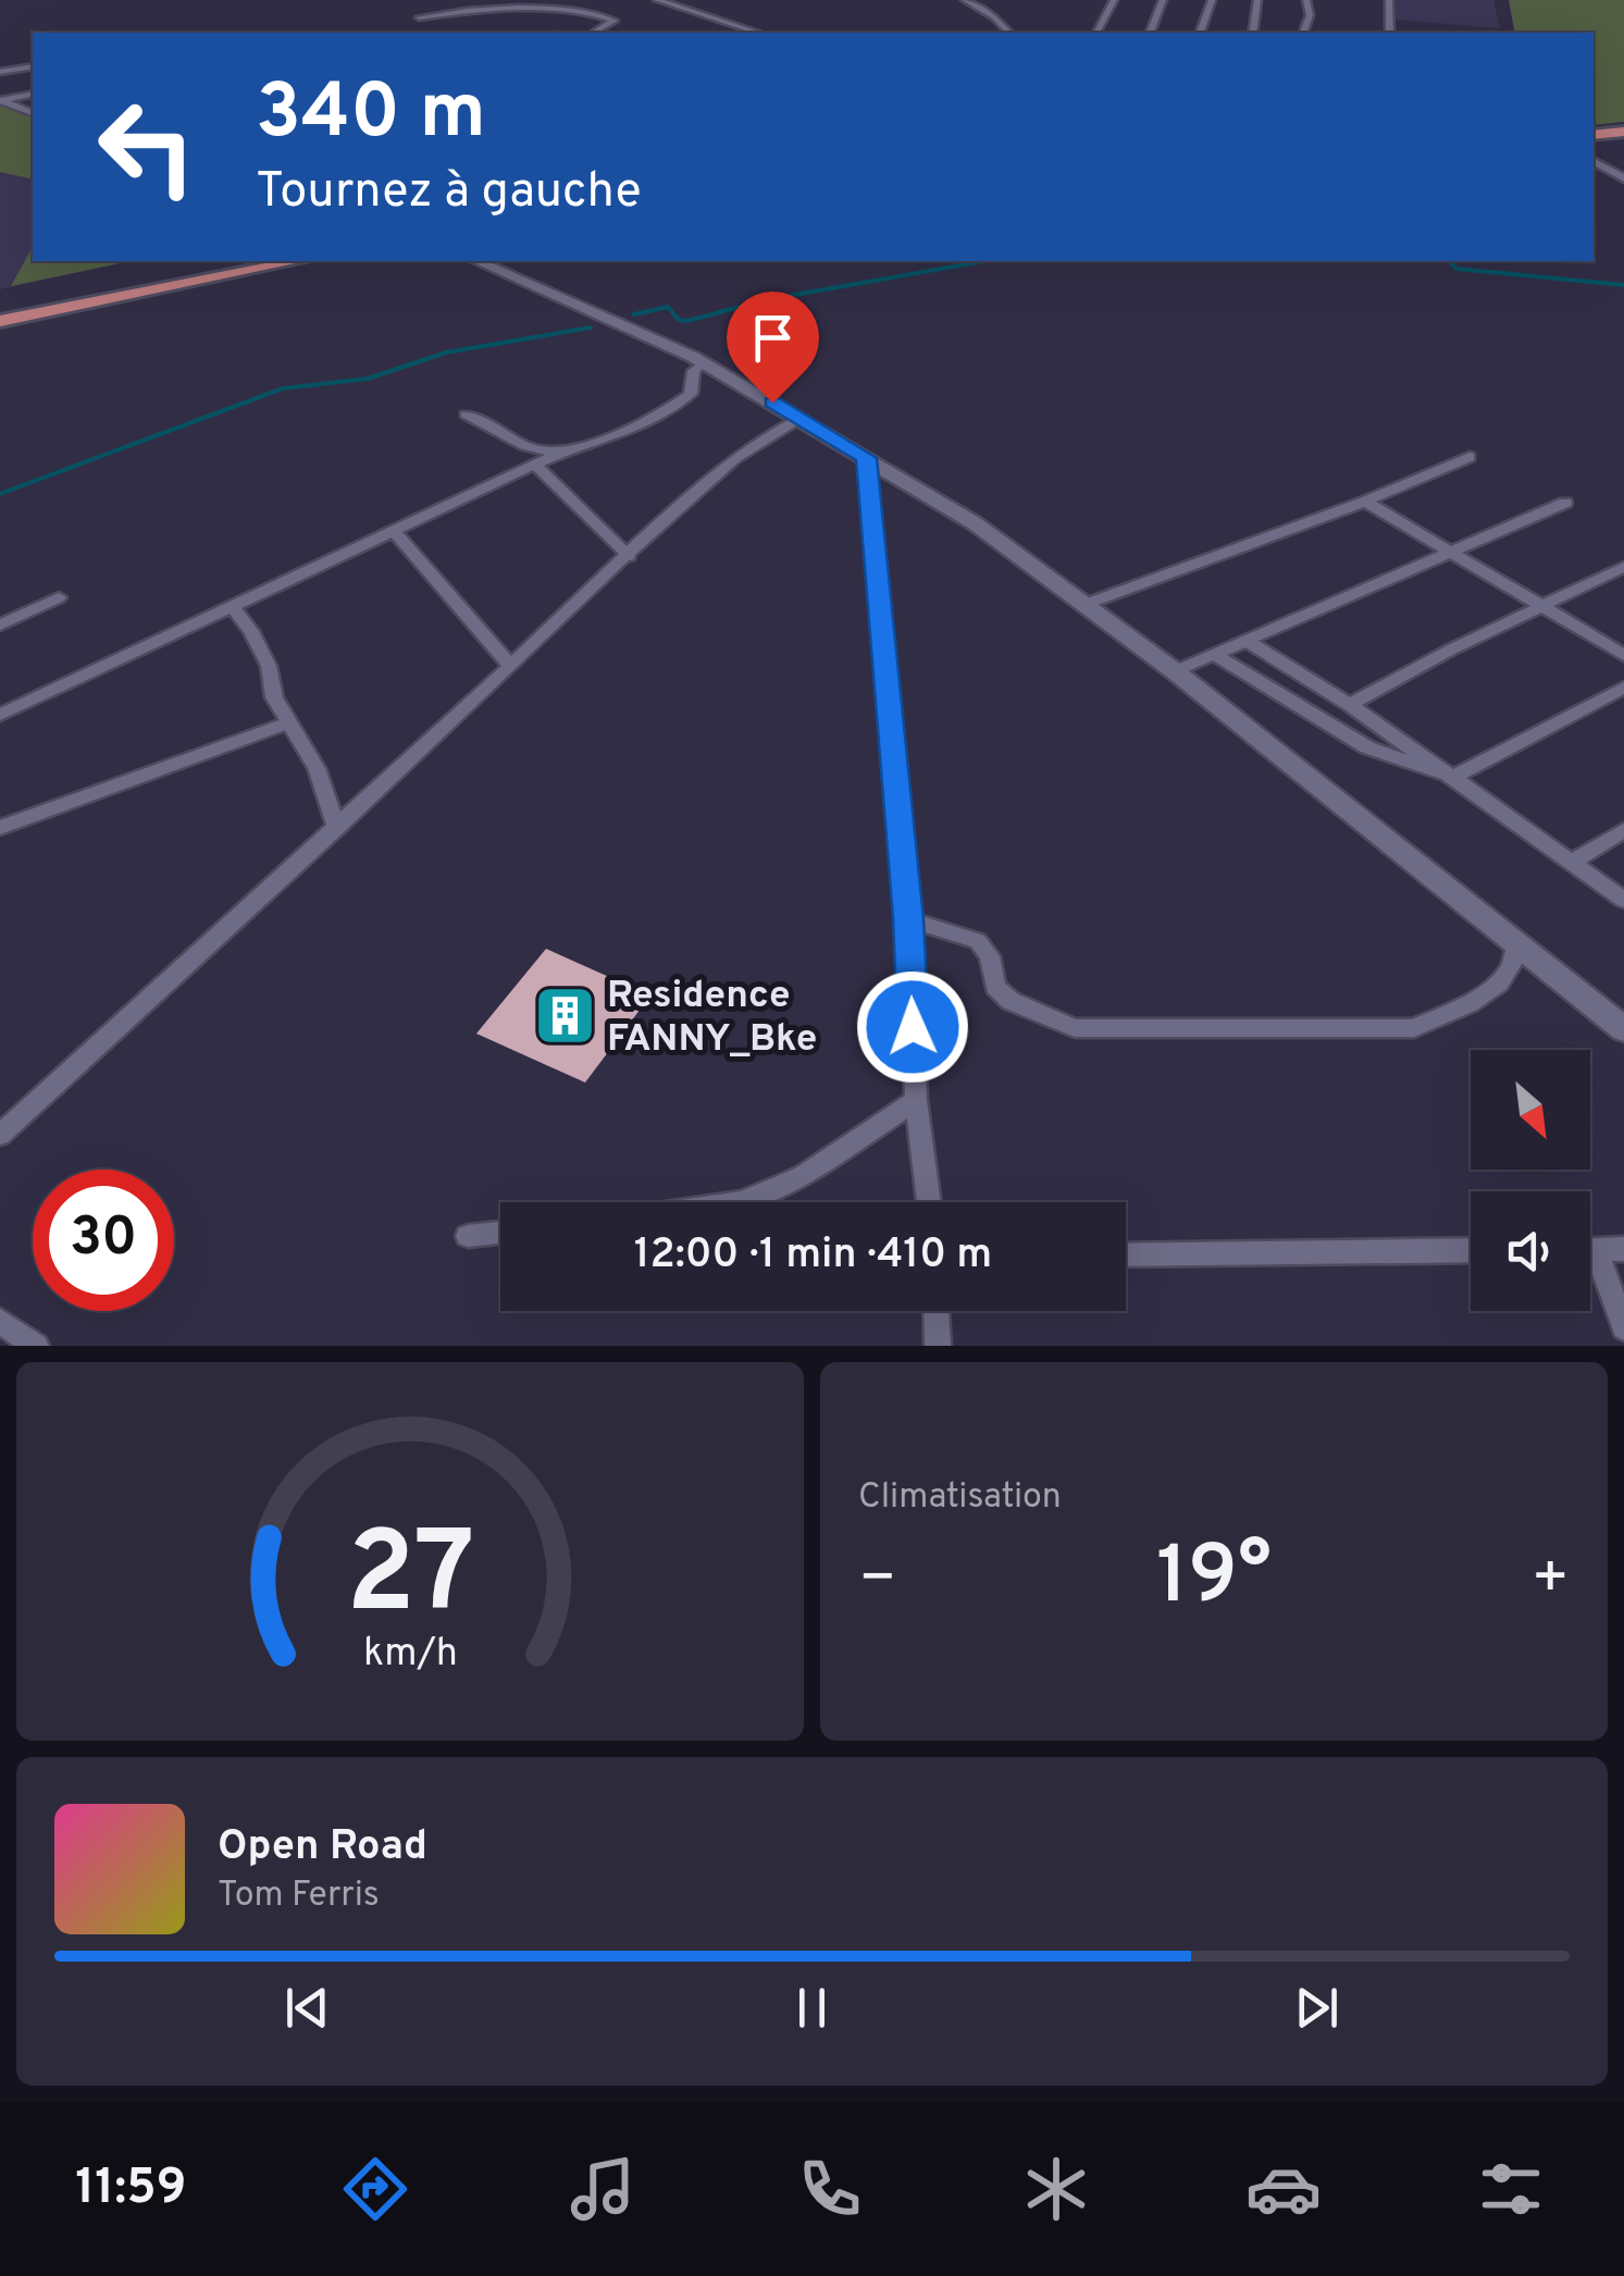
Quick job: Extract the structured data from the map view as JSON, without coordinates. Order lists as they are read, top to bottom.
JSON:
{
  "places": {
    "building": ["Residence FANNY_Bke"]
  },
  "north": "bottom right",
  "page": {
    "turn": ["340 m", "Tournez à gauche"],
    "limit": "30",
    "trip": "12:00 · 1 min · 410 m",
    "tile": "Climatisation",
    "heat": ["−", "19°", "+"],
    "song": ["Open Road", "Tom Ferris"],
    "tabs": "11:59",
    "gauge": ["27", "km/h"]
  }
}
